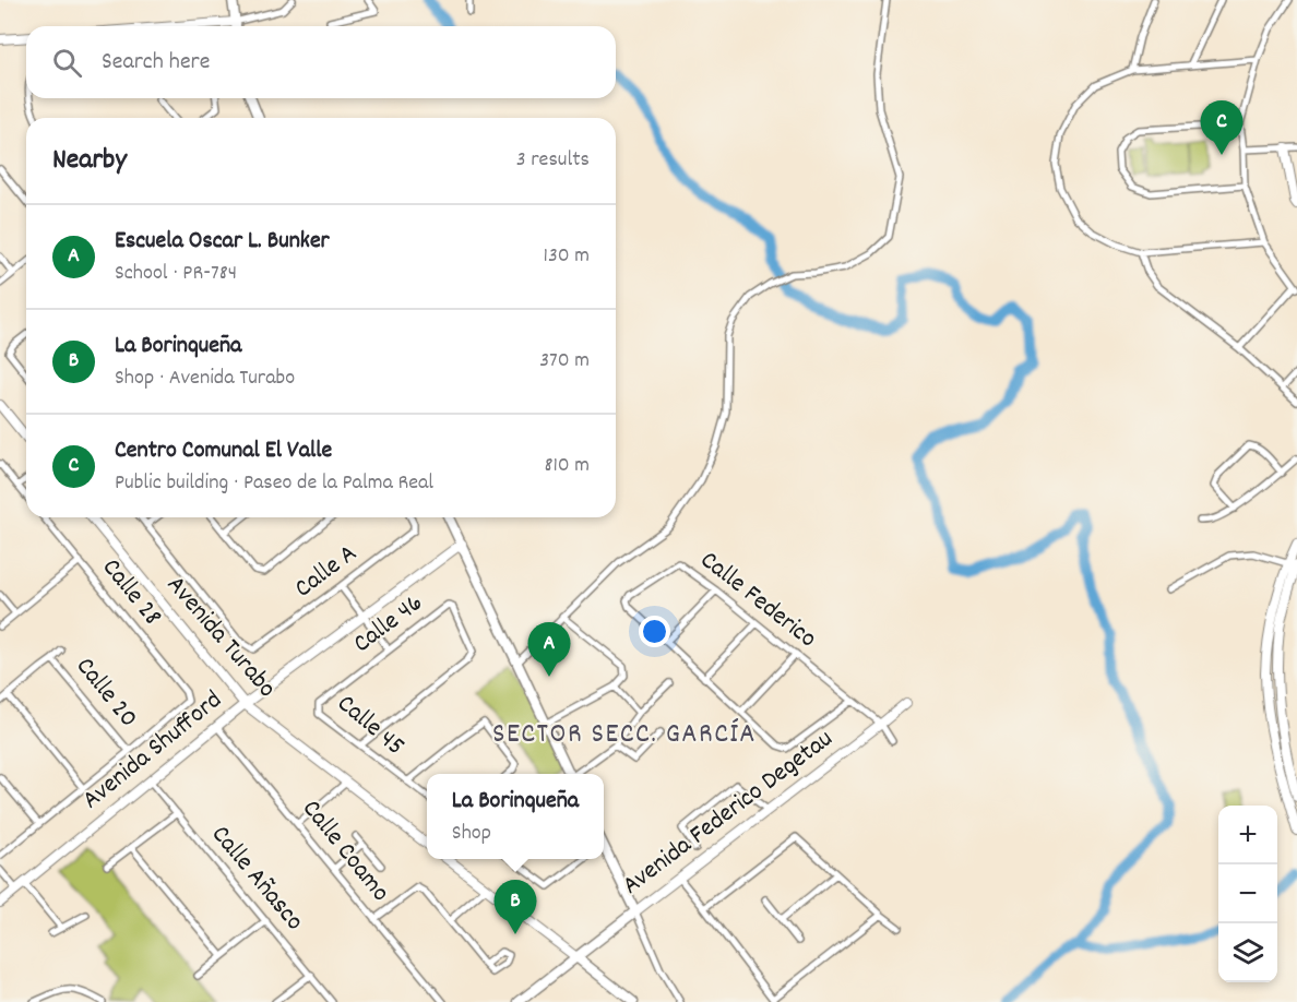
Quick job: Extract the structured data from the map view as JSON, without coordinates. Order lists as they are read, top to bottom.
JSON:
{
  "streets": {
    "main road": ["Avenida Federico Degetau"],
    "street": [
      "Calle A",
      "Calle 28",
      "Calle Federico",
      "Calle 46",
      "Avenida Turabo",
      "Calle 20",
      "Calle 45",
      "Avenida Shufford",
      "Calle Coamo",
      "Calle Añasco"
    ]
  },
  "crossings": [
    ["Calle 28", "Calle 20"],
    ["Calle Federico", "Avenida Federico Degetau"],
    ["Calle 46", "Calle 45"],
    ["Avenida Turabo", "Avenida Shufford"],
    ["Avenida Shufford", "Calle Coamo"],
    ["Avenida Shufford", "Calle Añasco"]
  ],
  "districts": ["SECTOR SECC. GARCÍA"],
  "page": {
    "search": "Search here",
    "pins": ["C", "A", "B"],
    "heading": ["Nearby", "3 results"],
    "list": [
      {
        "mark": "A",
        "name": "Escuela Oscar L. Bunker",
        "note": "School · PR-784",
        "value": "130 m"
      },
      {
        "mark": "B",
        "name": "La Borinqueña",
        "note": "Shop · Avenida Turabo",
        "value": "370 m"
      },
      {
        "mark": "C",
        "name": "Centro Comunal El Valle",
        "note": "Public building · Paseo de la Palma Real",
        "value": "810 m"
      }
    ],
    "popup": ["La Borinqueña", "Shop"],
    "map_buttons": ["+", "−"]
  }
}
